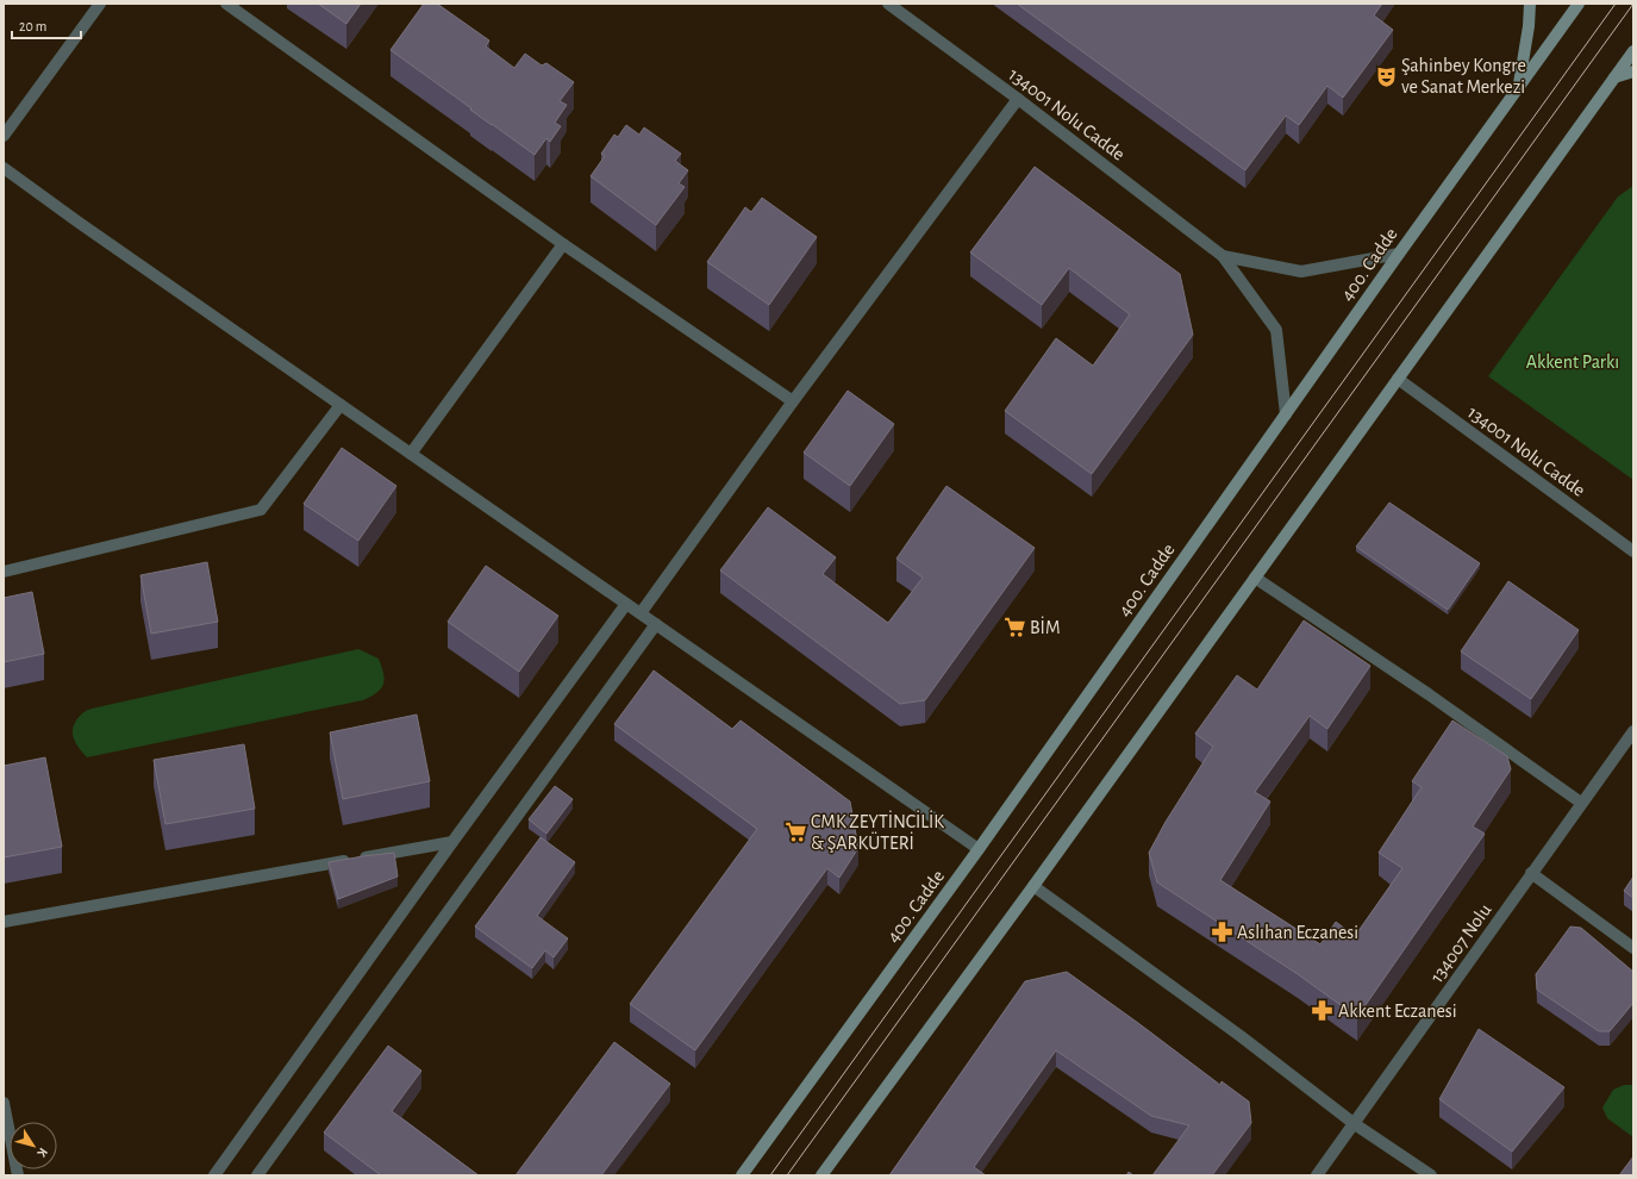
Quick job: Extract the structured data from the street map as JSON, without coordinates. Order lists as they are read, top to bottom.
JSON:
{
  "streets": {
    "main road": ["400. Cadde"],
    "street": ["134001 Nolu Cadde", "134007 Nolu"]
  },
  "crossings": [
    ["134001 Nolu Cadde", "400. Cadde"]
  ],
  "parks": ["Akkent Parkı"],
  "places": {
    "theatre": ["Şahinbey Kongre ve Sanat Merkezi"],
    "supermarket": ["BİM", "CMK ZEYTİNCİLİK & ŞARKÜTERİ"],
    "pharmacy": ["Aslıhan Eczanesi", "Akkent Eczanesi"]
  },
  "scale_bar": "20 m",
  "north": "bottom right"
}
